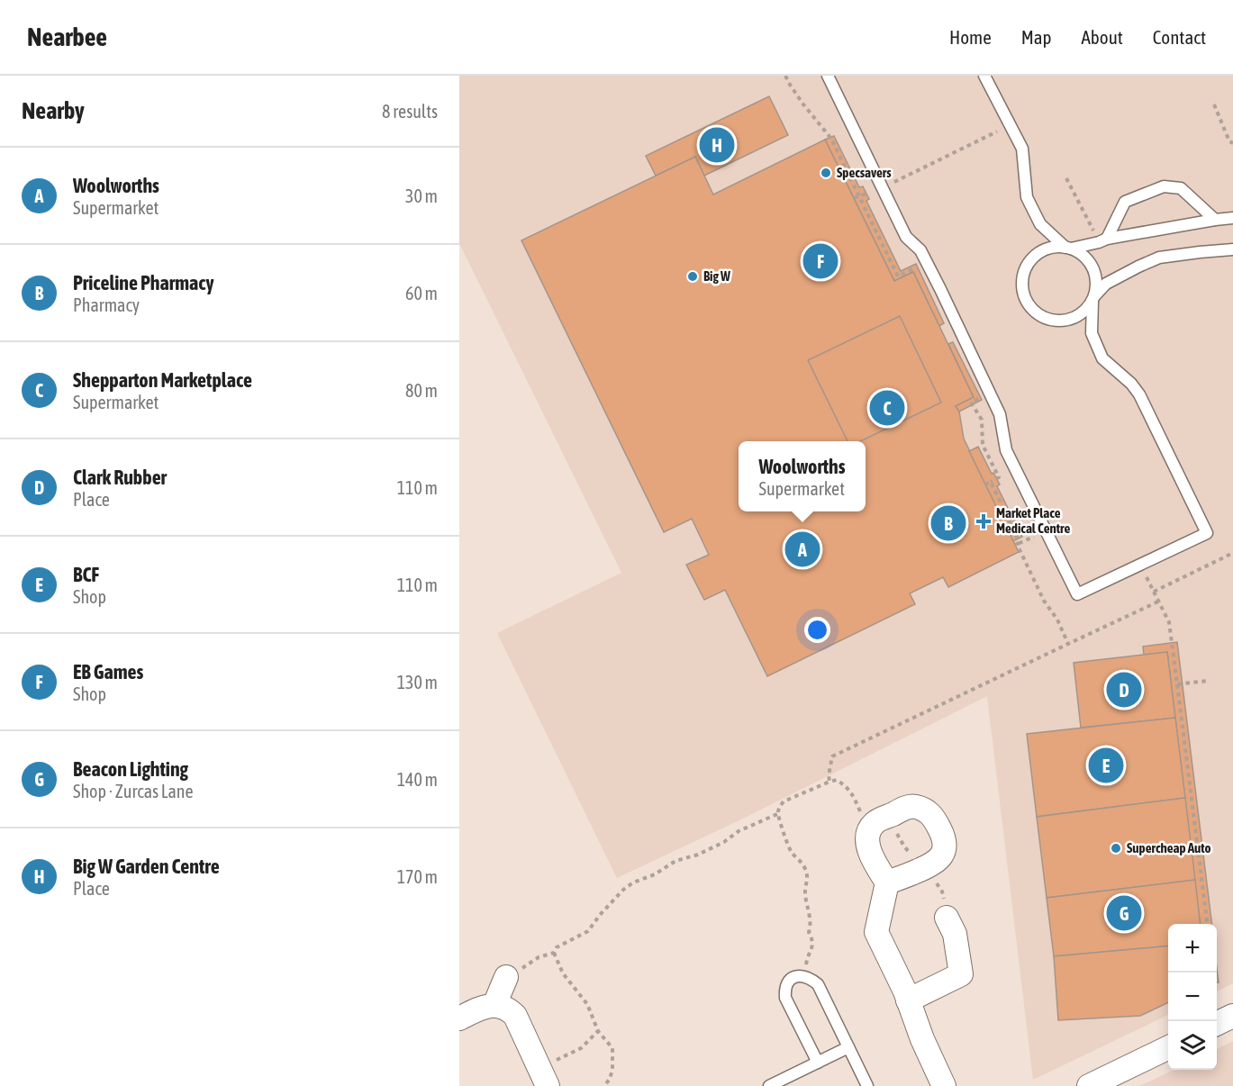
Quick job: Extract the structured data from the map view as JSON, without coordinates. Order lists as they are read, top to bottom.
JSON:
{
  "places": {
    "other": ["Specsavers", "Big W", "Supercheap Auto"],
    "health": ["Market Place Medical Centre"]
  },
  "page": {
    "header": "Nearbee",
    "nav": [
      "Home",
      "Map",
      "About",
      "Contact"
    ],
    "heading": ["Nearby", "8 results"],
    "pins": [
      "H",
      "F",
      "C",
      "B",
      "A",
      "D",
      "E",
      "G"
    ],
    "list": [
      {
        "mark": "A",
        "name": "Woolworths",
        "note": "Supermarket",
        "value": "30 m"
      },
      {
        "mark": "B",
        "name": "Priceline Pharmacy",
        "note": "Pharmacy",
        "value": "60 m"
      },
      {
        "mark": "C",
        "name": "Shepparton Marketplace",
        "note": "Supermarket",
        "value": "80 m"
      },
      {
        "mark": "D",
        "name": "Clark Rubber",
        "note": "Place",
        "value": "110 m"
      },
      {
        "mark": "E",
        "name": "BCF",
        "note": "Shop",
        "value": "110 m"
      },
      {
        "mark": "F",
        "name": "EB Games",
        "note": "Shop",
        "value": "130 m"
      },
      {
        "mark": "G",
        "name": "Beacon Lighting",
        "note": "Shop · Zurcas Lane",
        "value": "140 m"
      },
      {
        "mark": "H",
        "name": "Big W Garden Centre",
        "note": "Place",
        "value": "170 m"
      }
    ],
    "popup": ["Woolworths", "Supermarket"],
    "map_buttons": ["+", "−"]
  }
}
